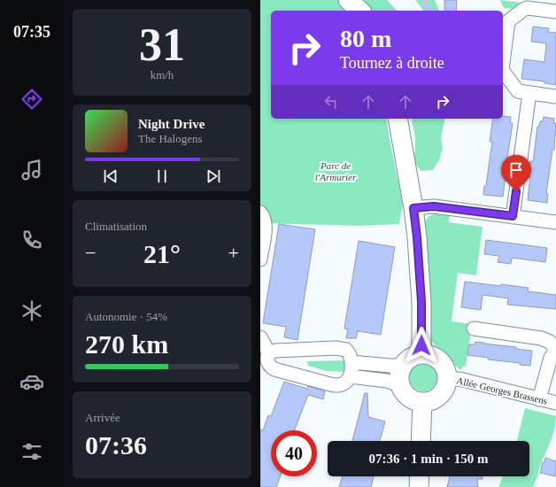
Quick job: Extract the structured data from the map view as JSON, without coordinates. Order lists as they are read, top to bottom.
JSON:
{
  "streets": {
    "street": ["Allée Georges Brassens"]
  },
  "parks": ["Parc de l'Armurier"],
  "page": {
    "tabs": "07:35",
    "tile": [
      ["31", "km/h"],
      "Climatisation",
      ["Autonomie · 54%", "270 km"],
      ["Arrivée", "07:36"]
    ],
    "turn": ["80 m", "Tournez à droite"],
    "song": ["Night Drive", "The Halogens"],
    "heat": ["−", "21°", "+"],
    "limit": "40",
    "trip": "07:36 · 1 min · 150 m"
  }
}
